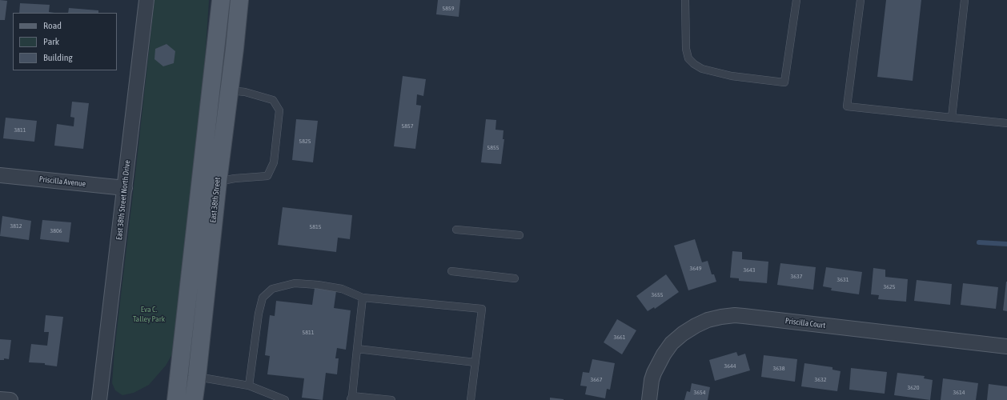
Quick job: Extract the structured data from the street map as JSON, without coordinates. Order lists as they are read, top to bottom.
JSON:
{
  "streets": {
    "main road": ["East 38th Street"],
    "street": ["Priscilla Avenue", "East 38th Street North Drive", "Priscilla Court"]
  },
  "crossings": [
    ["Priscilla Avenue", "East 38th Street North Drive"]
  ],
  "parks": ["Eva C. Talley Park"],
  "house_numbers": [
    "5859",
    "5857",
    "3811",
    "5825",
    "5855",
    "3812",
    "5815",
    "3806",
    "3649",
    "3643",
    "3637",
    "3631",
    "3625",
    "3655",
    "5811",
    "3661",
    "3644",
    "3638",
    "3667",
    "3632",
    "3620",
    "3654",
    "3614"
  ],
  "legend": ["Road", "Park", "Building"]
}
